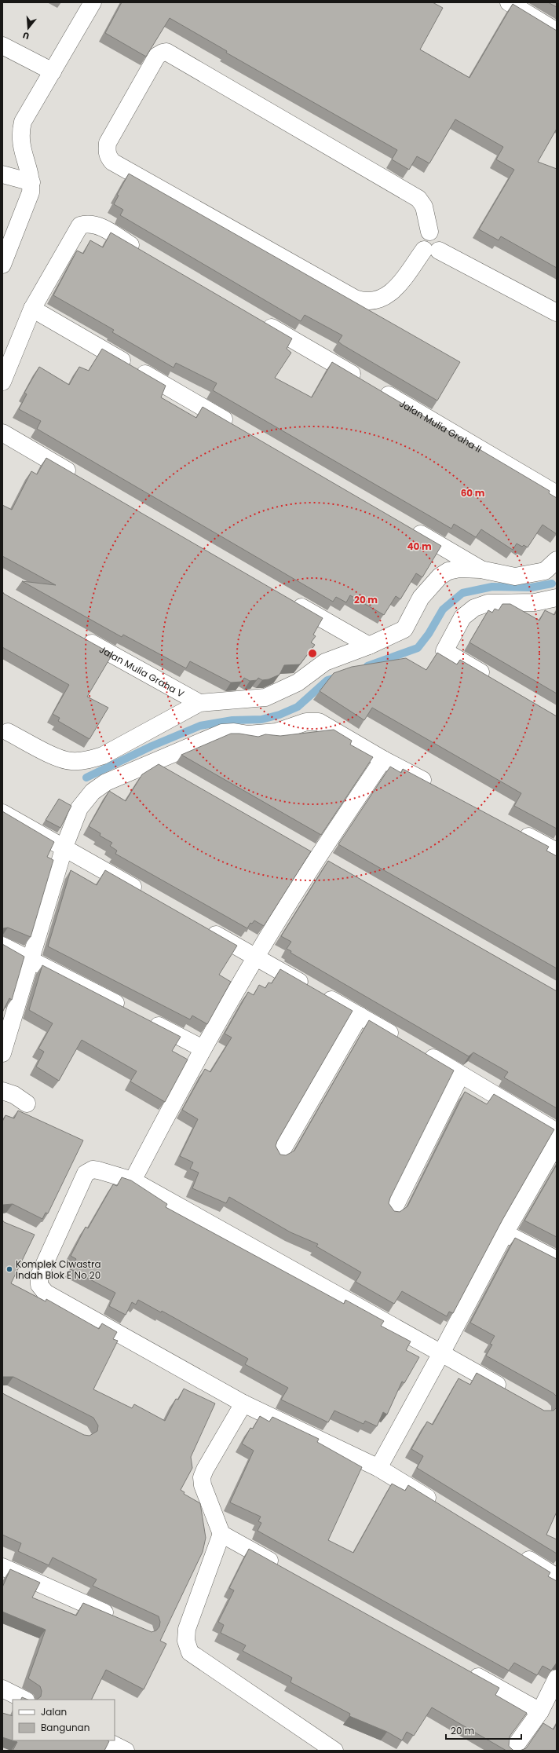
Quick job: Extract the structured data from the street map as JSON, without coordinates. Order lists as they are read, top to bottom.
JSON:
{
  "streets": {
    "street": ["Jalan Mulia Graha II", "Jalan Mulia Graha V"]
  },
  "places": ["Komplek Ciwastra Indah Blok E No 20"],
  "legend": ["Jalan", "Bangunan"],
  "scale_bar": "20 m",
  "north": "bottom",
  "rings": ["60 m", "40 m", "20 m"]
}
